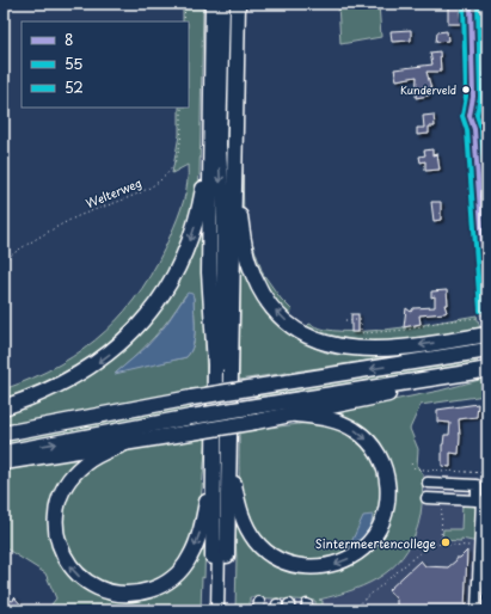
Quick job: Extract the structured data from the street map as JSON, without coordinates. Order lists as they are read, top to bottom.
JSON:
{
  "streets": {
    "path": ["Welterweg"]
  },
  "places": ["Kunderveld", "Sintermeertencollege"],
  "lines": ["transit line 8", "transit line 55", "transit line 52"],
  "legend": ["8", "55", "52"]
}
